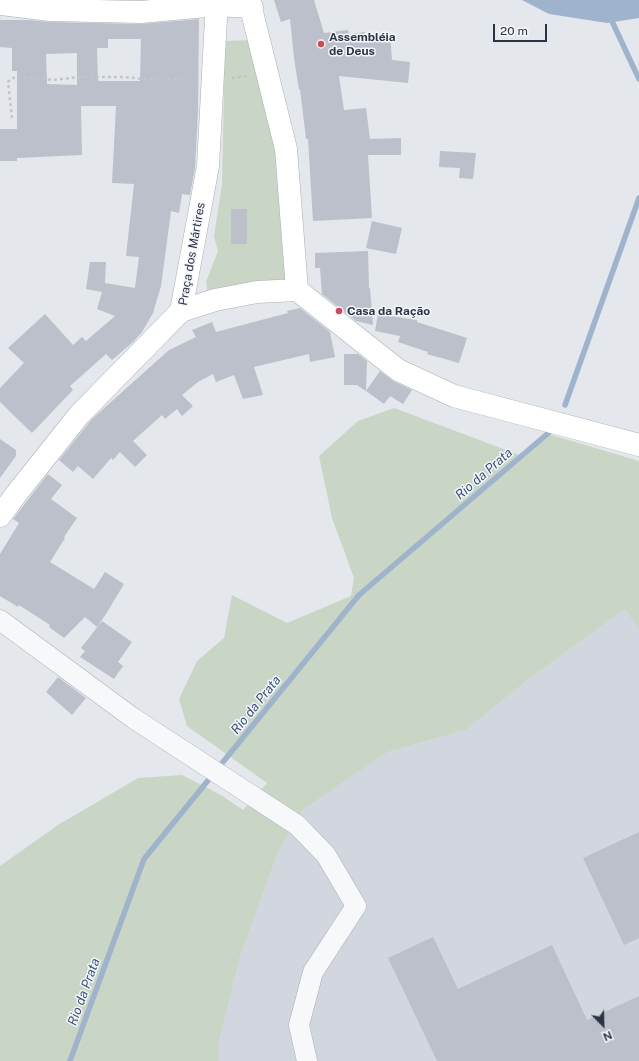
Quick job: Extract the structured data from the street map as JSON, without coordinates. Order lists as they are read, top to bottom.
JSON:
{
  "streets": {
    "street": ["Praça dos Mártires"]
  },
  "water": ["Rio da Prata"],
  "places": ["Assembléia de Deus", "Casa da Ração"],
  "scale_bar": "20 m",
  "north": "bottom right"
}
